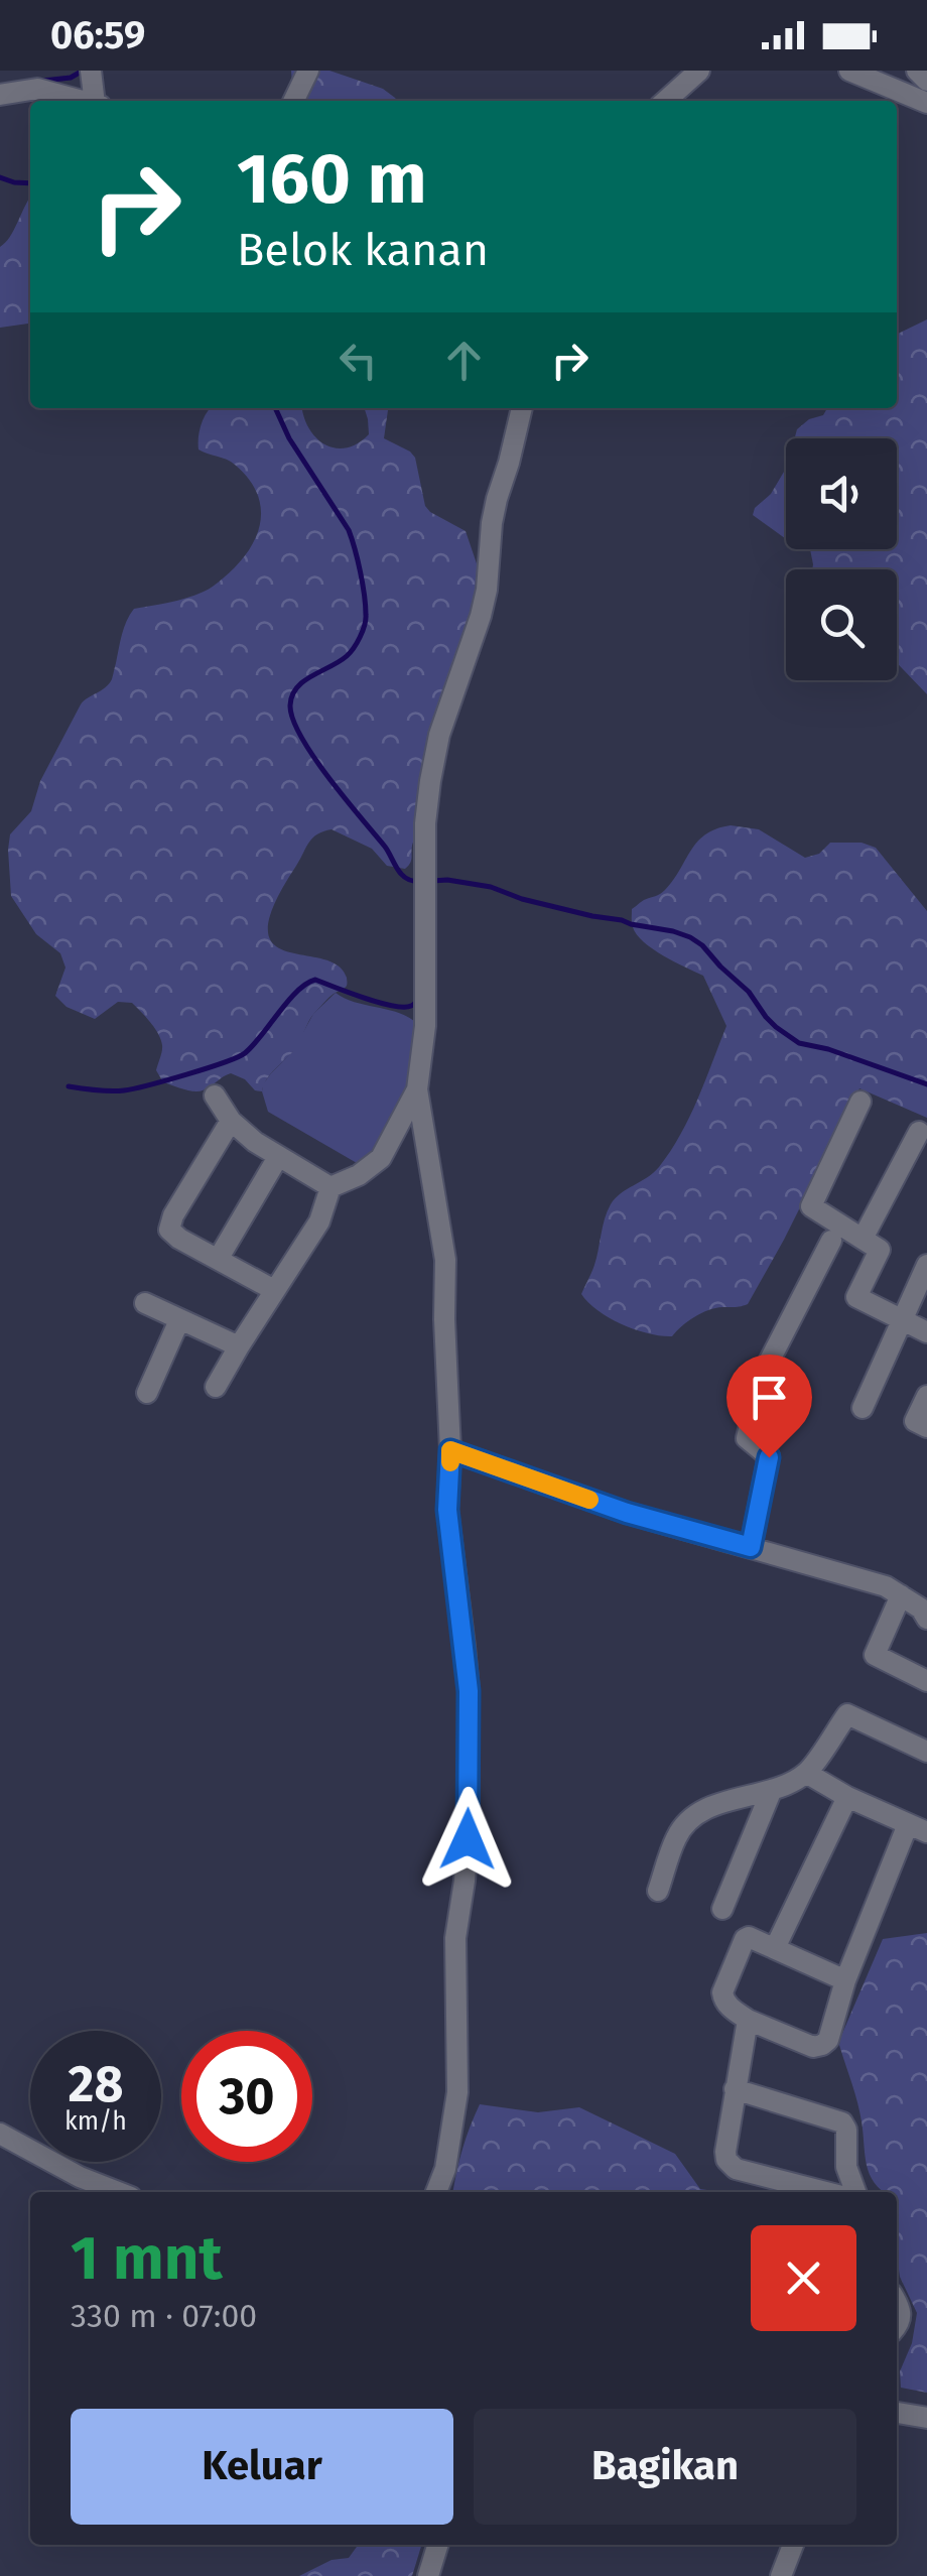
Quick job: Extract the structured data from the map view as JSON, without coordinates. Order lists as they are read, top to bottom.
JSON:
{
  "page": {
    "status": "06:59",
    "turn": ["160 m", "Belok kanan"],
    "speed": "28 km/h",
    "limit": "30",
    "heading": ["1 mnt", "330 m · 07:00"],
    "buttons": ["Keluar", "Bagikan"]
  }
}
